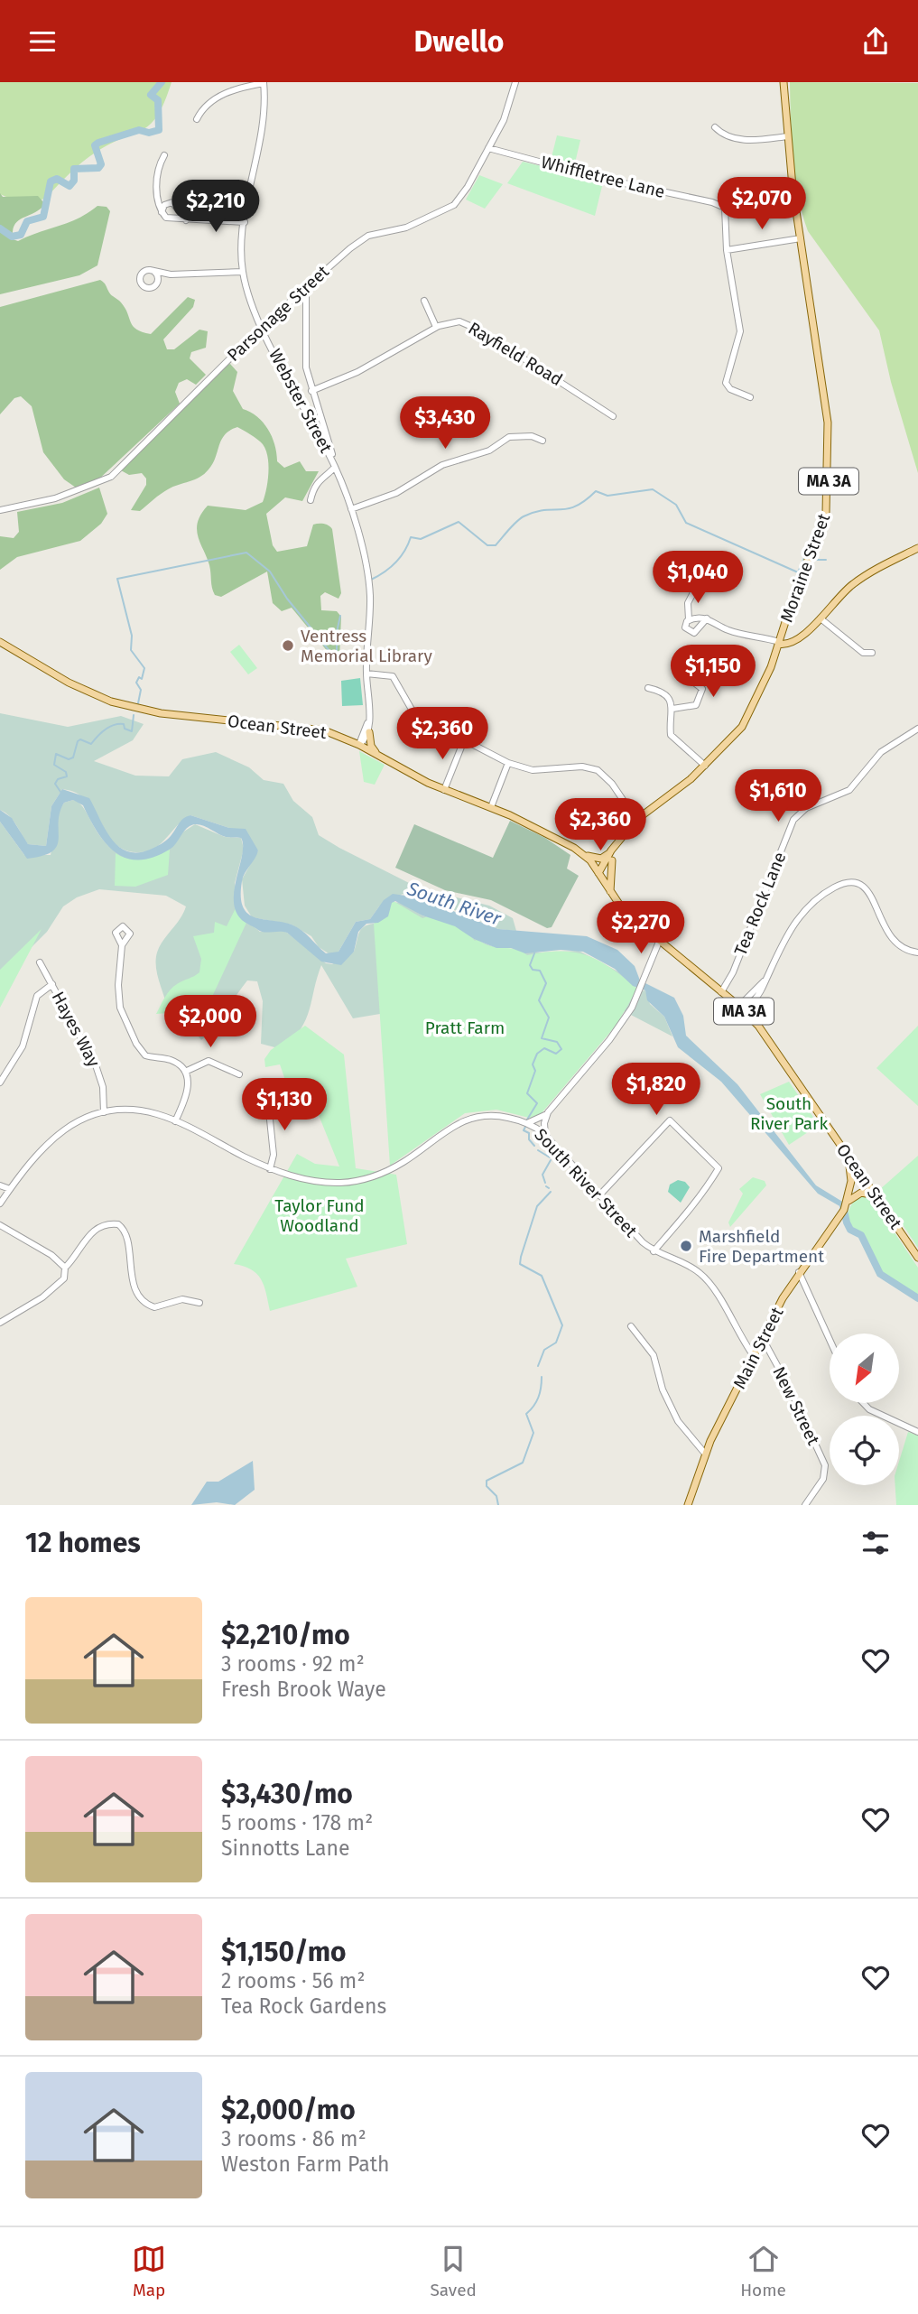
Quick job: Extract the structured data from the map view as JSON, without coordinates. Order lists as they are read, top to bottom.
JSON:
{
  "streets": {
    "main road": [
      "MA 3A",
      "Moraine Street",
      "Ocean Street",
      "Main Street"
    ],
    "street": [
      "Whiffletree Lane",
      "Parsonage Street",
      "Rayfield Road",
      "Webster Street",
      "Tea Rock Lane",
      "Hayes Way",
      "South River Street",
      "New Street"
    ]
  },
  "crossings": [
    ["Whiffletree Lane", "Parsonage Street"],
    ["Parsonage Street", "Webster Street"],
    ["Webster Street", "Ocean Street"],
    ["MA 3A", "Moraine Street"],
    ["MA 3A", "Ocean Street"],
    ["Moraine Street", "Ocean Street"],
    ["Ocean Street", "Tea Rock Lane"],
    ["Ocean Street", "Main Street"],
    ["Hayes Way", "South River Street"],
    ["South River Street", "Main Street"],
    ["Main Street", "New Street"]
  ],
  "water": ["South River"],
  "parks": ["Pratt Farm", "South River Park", "Taylor Fund Woodland"],
  "places": ["Ventress Memorial Library", "Marshfield Fire Department"],
  "north": "bottom left",
  "page": {
    "header": "Dwello",
    "price": [
      "$2,070",
      "$2,210",
      "$3,430",
      "$1,040",
      "$1,150",
      "$2,360",
      "$1,610",
      "$2,360",
      "$2,270",
      "$2,000",
      "$1,820",
      "$1,130"
    ],
    "heading": "12 homes",
    "list": [
      {
        "name": "$2,210/mo",
        "note": "3 rooms · 92 m² · Fresh Brook Waye"
      },
      {
        "name": "$3,430/mo",
        "note": "5 rooms · 178 m² · Sinnotts Lane"
      },
      {
        "name": "$1,150/mo",
        "note": "2 rooms · 56 m² · Tea Rock Gardens"
      },
      {
        "name": "$2,000/mo",
        "note": "3 rooms · 86 m² · Weston Farm Path"
      }
    ],
    "tabs": ["Map", "Saved", "Home"]
  }
}
